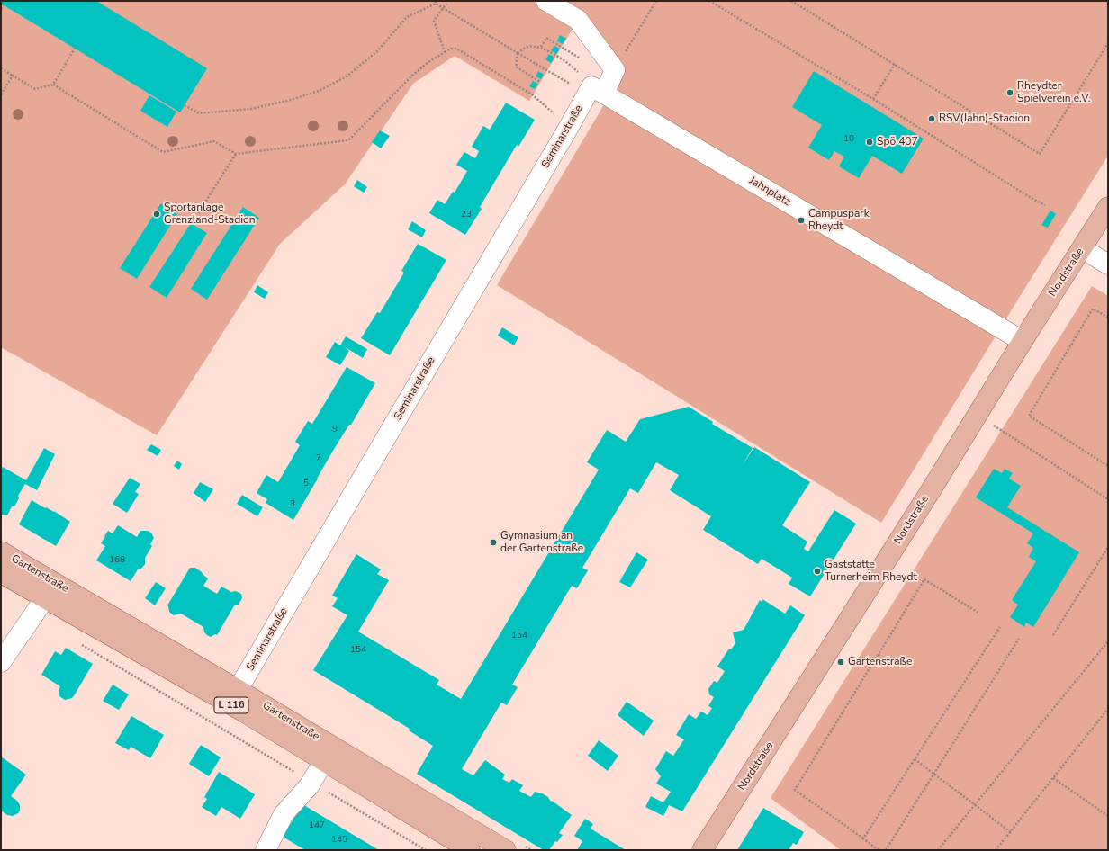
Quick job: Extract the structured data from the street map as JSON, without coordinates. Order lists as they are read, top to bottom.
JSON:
{
  "streets": {
    "main road": ["Nordstraße", "Gartenstraße", "L 116"],
    "street": ["Seminarstraße", "Jahnplatz"]
  },
  "crossings": [
    ["Seminarstraße", "Jahnplatz"],
    ["Seminarstraße", "Gartenstraße"],
    ["Jahnplatz", "Nordstraße"]
  ],
  "places": [
    "Rheydter Spielverein e.V.",
    "RSV(Jahn)-Stadion",
    "Spö 407",
    "Sportanlage Grenzland-Stadion",
    "Campuspark Rheydt",
    "Gymnasium an der Gartenstraße",
    "Gaststätte Turnerheim Rheydt",
    "Gartenstraße"
  ],
  "house_numbers": [
    "10",
    "23",
    "9",
    "7",
    "5",
    "3",
    "168",
    "154",
    "154",
    "147",
    "145"
  ]
}
